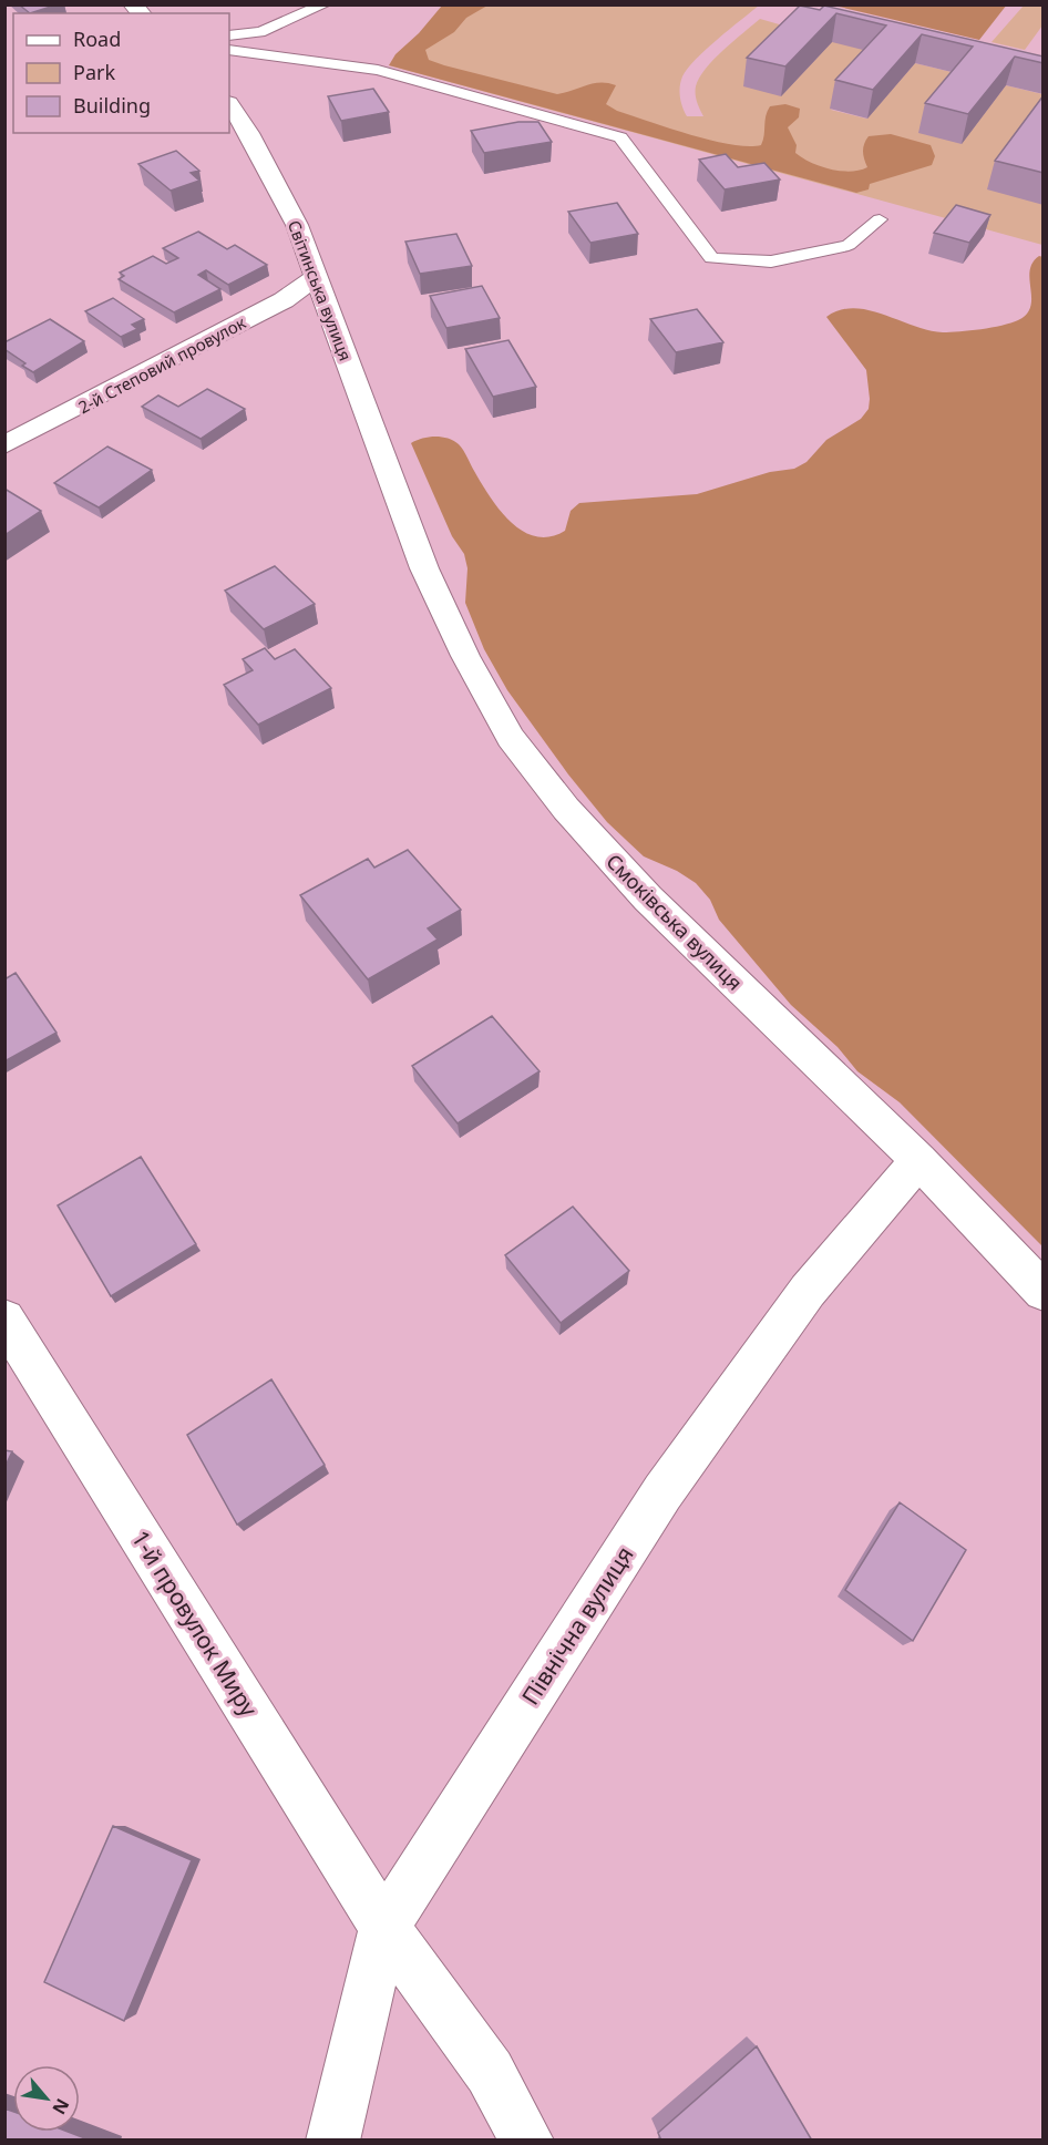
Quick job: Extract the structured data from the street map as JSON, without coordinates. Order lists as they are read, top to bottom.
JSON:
{
  "streets": {
    "street": [
      "Світинська вулиця",
      "2-й Степовий провулок",
      "Смоківська вулиця",
      "1-й провулок Миру",
      "Північна вулиця"
    ]
  },
  "crossings": [
    ["Світинська вулиця", "2-й Степовий провулок"],
    ["Світинська вулиця", "Смоківська вулиця"],
    ["Смоківська вулиця", "Північна вулиця"],
    ["1-й провулок Миру", "Північна вулиця"]
  ],
  "legend": ["Road", "Park", "Building"],
  "north": "bottom right"
}
